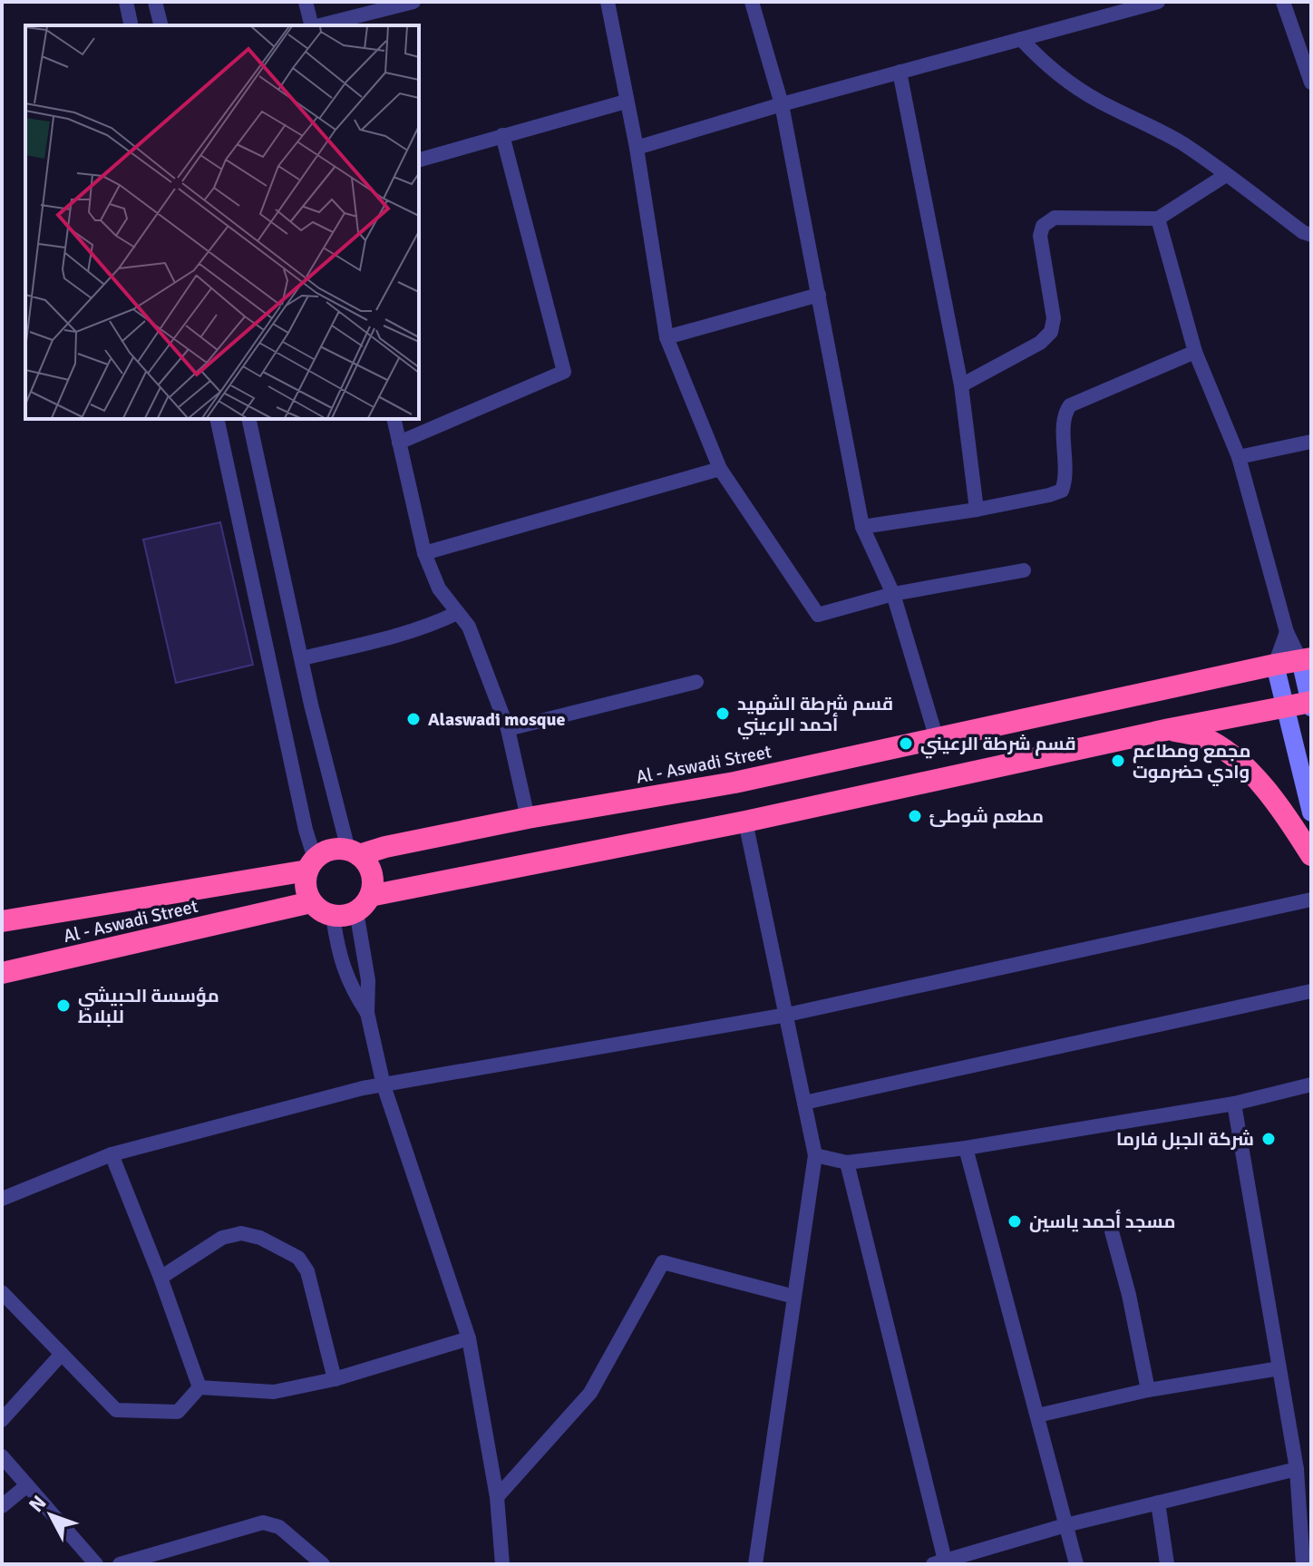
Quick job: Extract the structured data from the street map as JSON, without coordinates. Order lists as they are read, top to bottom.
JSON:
{
  "streets": {
    "highway": ["Al - Aswadi Street"]
  },
  "places": [
    "قسم شرطة الشهيد أحمد الرعيني",
    "Alaswadi mosque",
    "قسم شرطة الرعيني",
    "مجمع ومطاعم وادي حضرموت",
    "مطعم شوطئ",
    "مؤسسة الحبيشي للبلاط",
    "شركة الجبل فارما",
    "مسجد أحمد ياسين"
  ],
  "north": "top left"
}
